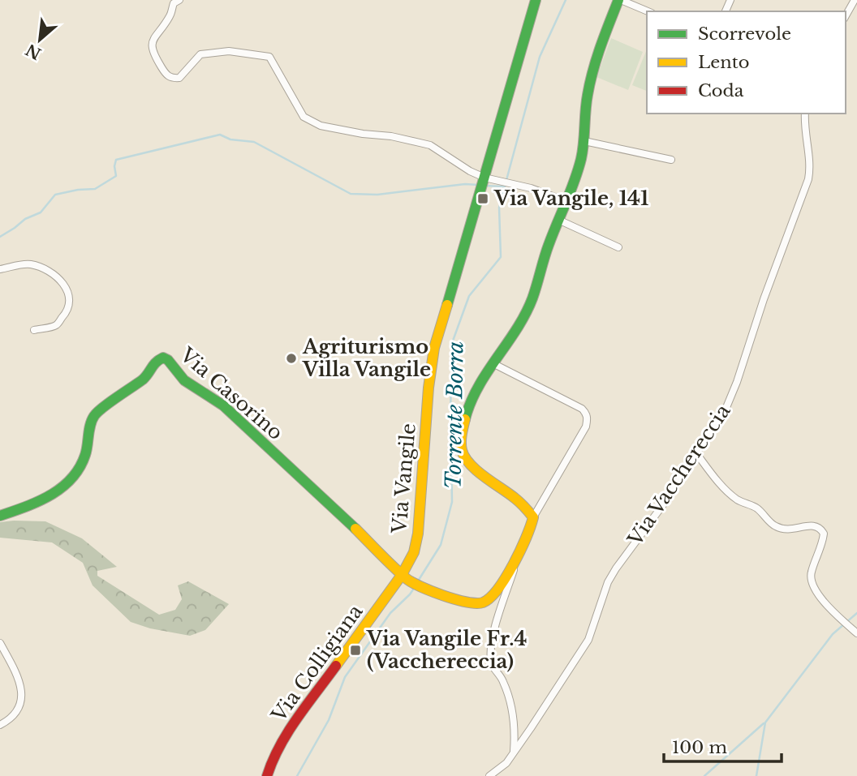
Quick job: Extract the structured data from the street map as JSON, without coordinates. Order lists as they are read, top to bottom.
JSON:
{
  "streets": {
    "street": [
      "Via Casorino",
      "Via Vacchereccia",
      "Via Vangile",
      "Via Colligiana"
    ]
  },
  "crossings": [
    ["Via Casorino", "Via Vangile"],
    ["Via Casorino", "Via Colligiana"],
    ["Via Vangile", "Via Colligiana"]
  ],
  "water": ["Torrente Borra"],
  "places": {
    "transit": ["Via Vangile, 141", "Via Vangile Fr.4 (Vacchereccia)"],
    "other": ["Agriturismo Villa Vangile"]
  },
  "legend": ["Scorrevole", "Lento", "Coda"],
  "scale_bar": "100 m",
  "north": "bottom left"
}
